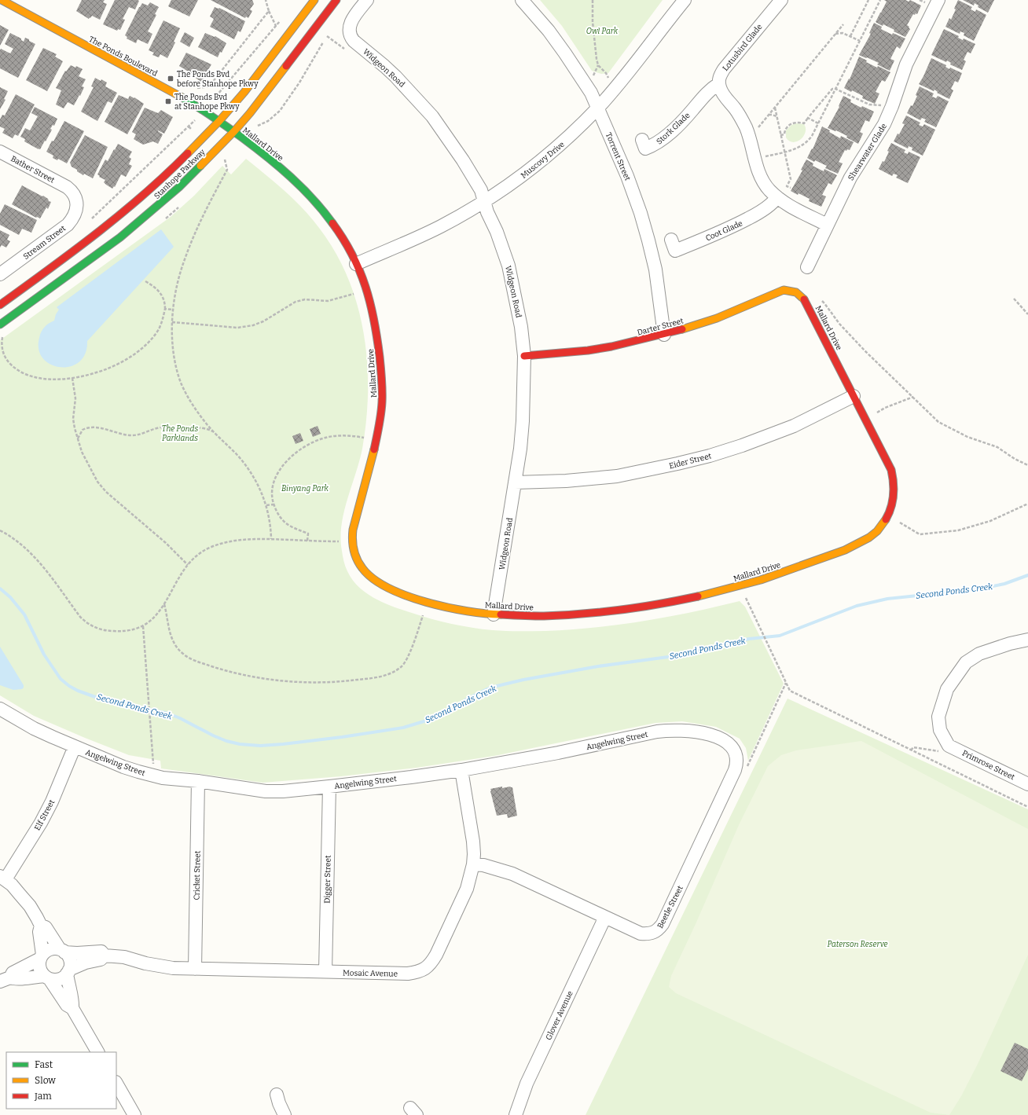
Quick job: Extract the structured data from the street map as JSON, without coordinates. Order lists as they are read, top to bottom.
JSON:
{
  "streets": {
    "street": [
      "Lotusbird Glade",
      "The Ponds Boulevard",
      "Widgeon Road",
      "Stork Glade",
      "Mallard Drive",
      "Shearwater Glade",
      "Torrent Street",
      "Muscovy Drive",
      "Bather Street",
      "Stanhope Parkway",
      "Coot Glade",
      "Stream Street",
      "Darter Street",
      "Eider Street",
      "Angelwing Street",
      "Primrose Street",
      "Elf Street",
      "Cricket Street",
      "Digger Street",
      "Beetle Street",
      "Mosaic Avenue",
      "Glover Avenue"
    ]
  },
  "crossings": [
    ["Lotusbird Glade", "Stork Glade"],
    ["The Ponds Boulevard", "Mallard Drive"],
    ["The Ponds Boulevard", "Stanhope Parkway"],
    ["Widgeon Road", "Mallard Drive"],
    ["Widgeon Road", "Muscovy Drive"],
    ["Widgeon Road", "Darter Street"],
    ["Widgeon Road", "Eider Street"],
    ["Mallard Drive", "Muscovy Drive"],
    ["Mallard Drive", "Stanhope Parkway"],
    ["Mallard Drive", "Darter Street"],
    ["Mallard Drive", "Eider Street"],
    ["Torrent Street", "Muscovy Drive"],
    ["Torrent Street", "Darter Street"],
    ["Bather Street", "Stream Street"],
    ["Angelwing Street", "Elf Street"],
    ["Angelwing Street", "Cricket Street"],
    ["Angelwing Street", "Digger Street"],
    ["Angelwing Street", "Beetle Street"],
    ["Angelwing Street", "Mosaic Avenue"],
    ["Cricket Street", "Mosaic Avenue"],
    ["Digger Street", "Mosaic Avenue"],
    ["Beetle Street", "Mosaic Avenue"],
    ["Beetle Street", "Glover Avenue"]
  ],
  "water": ["Second Ponds Creek"],
  "parks": [
    "Owl Park",
    "The Ponds Parklands",
    "Binyang Park",
    "Paterson Reserve"
  ],
  "places": {
    "transit": ["The Ponds Bvd before Stanhope Pkwy", "The Ponds Bvd at Stanhope Pkwy"]
  },
  "legend": ["Fast", "Slow", "Jam"]
}
